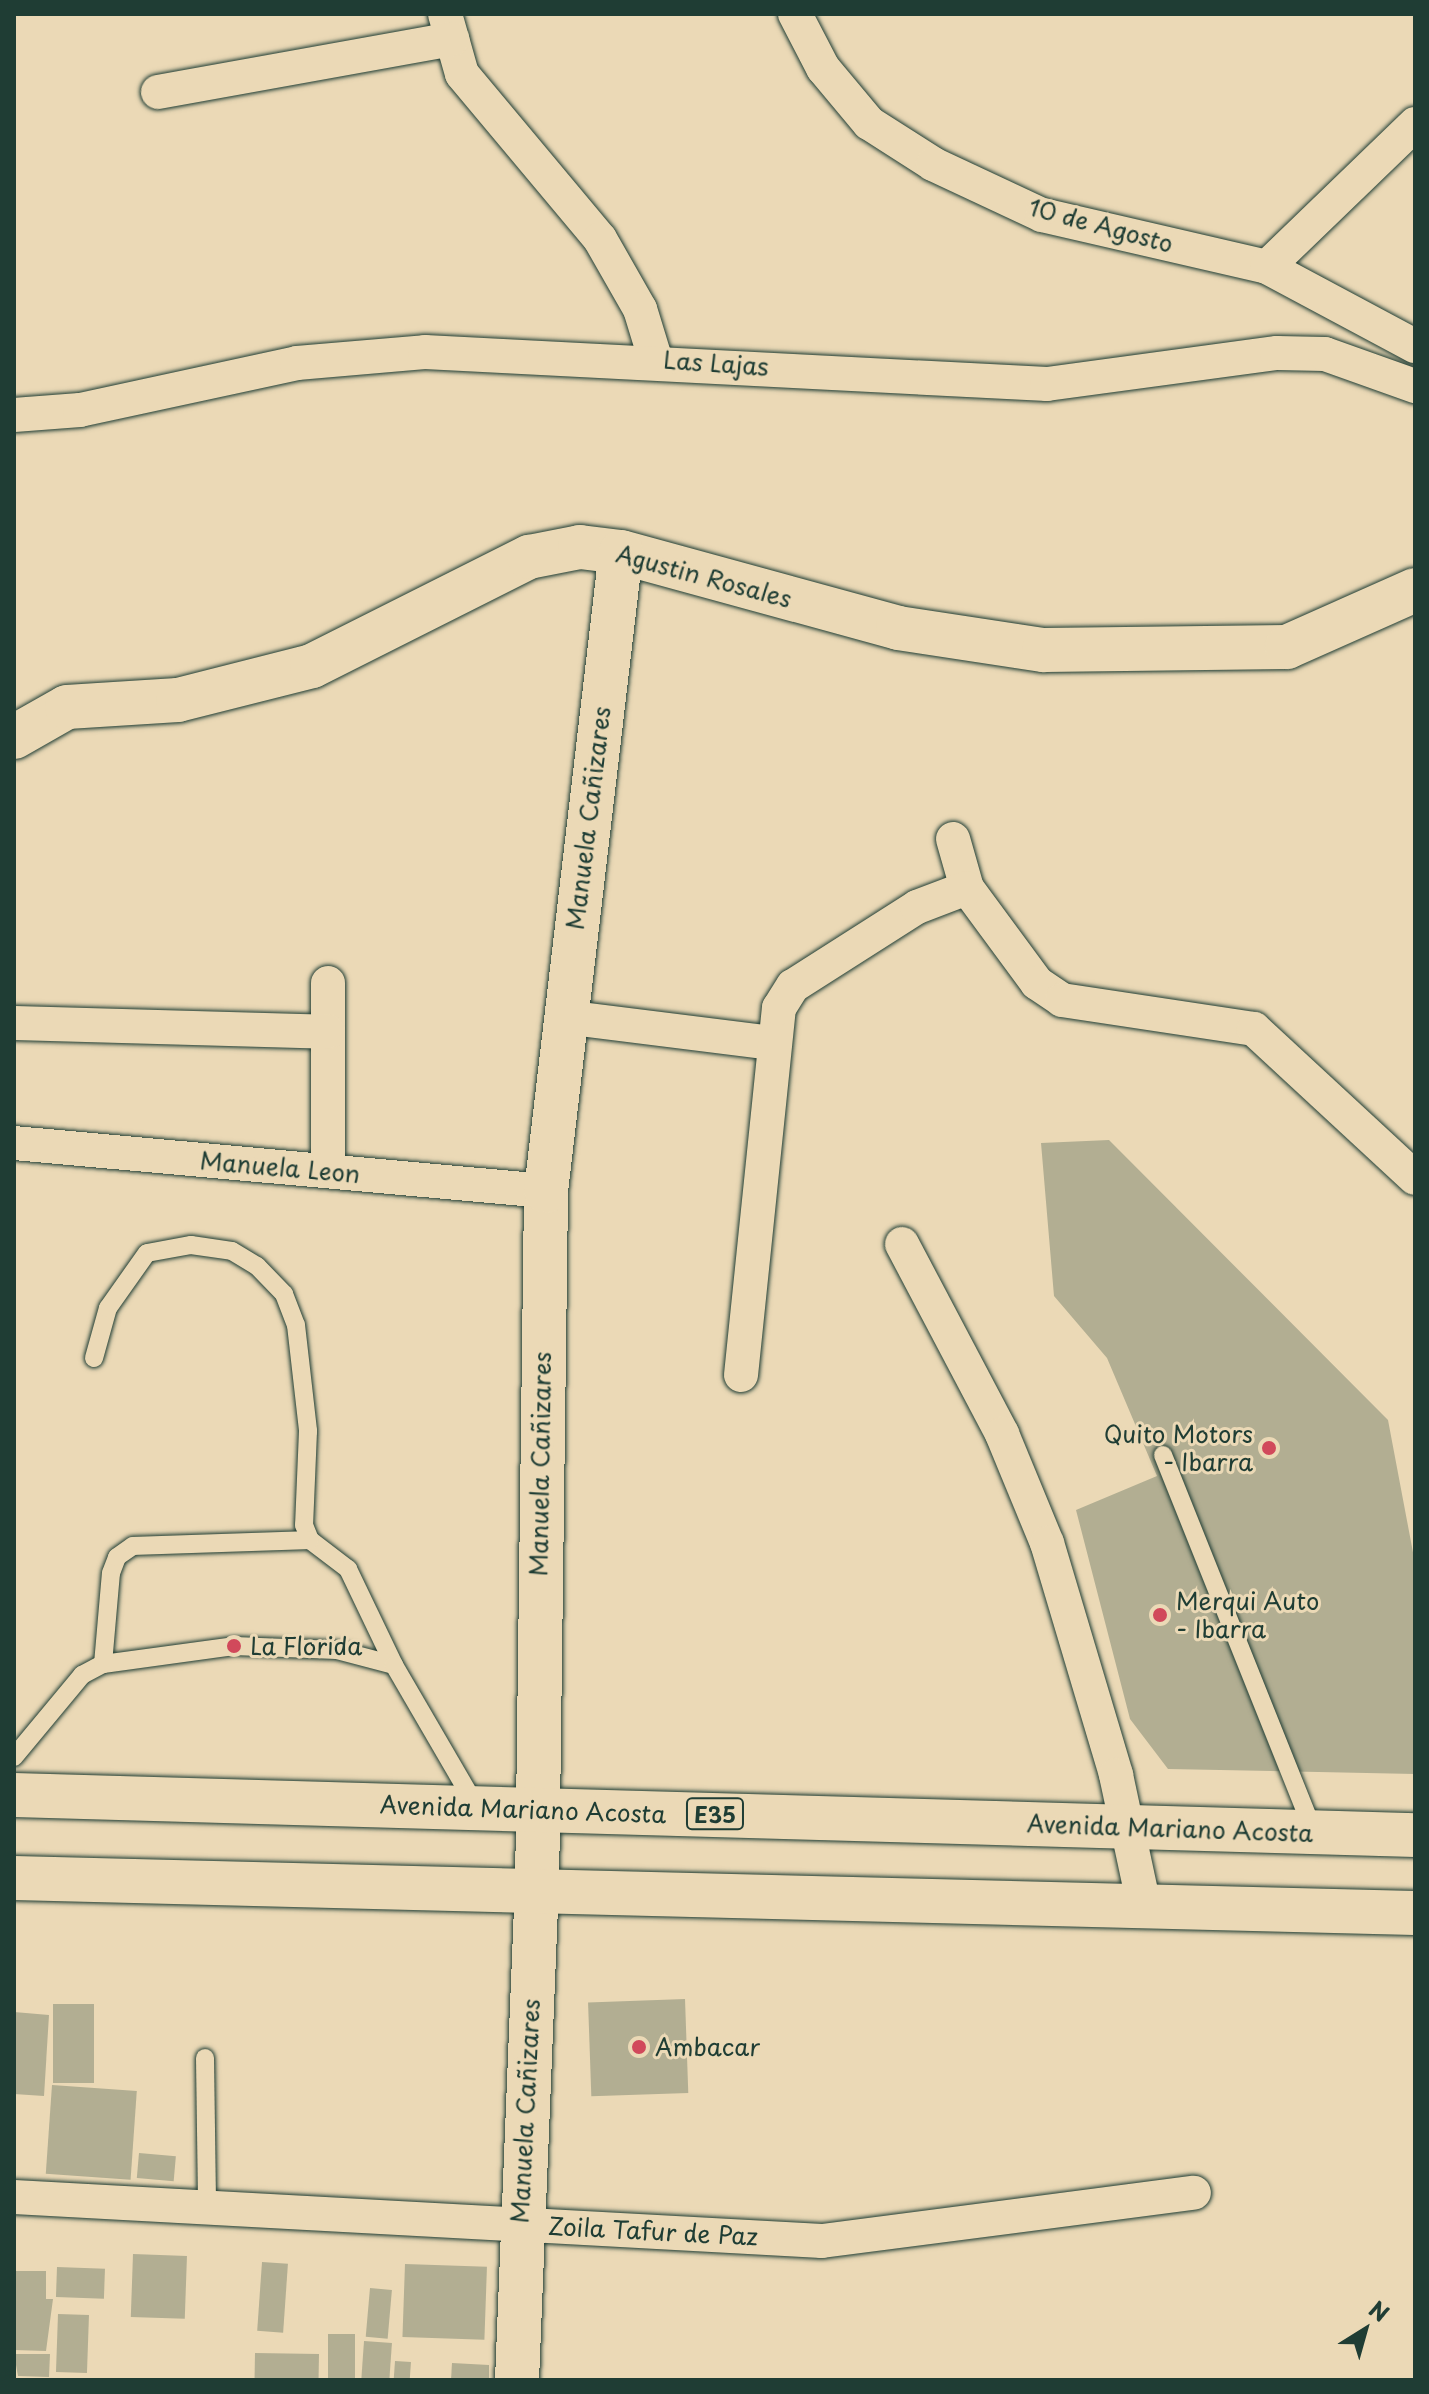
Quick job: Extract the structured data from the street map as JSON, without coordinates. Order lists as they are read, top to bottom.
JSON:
{
  "streets": {
    "main road": [
      "Agustin Rosales",
      "Manuela Cañizares",
      "Avenida Mariano Acosta",
      "E35"
    ],
    "street": [
      "10 de Agosto",
      "Las Lajas",
      "Manuela Leon",
      "Zoila Tafur de Paz"
    ]
  },
  "crossings": [
    ["Agustin Rosales", "Manuela Cañizares"],
    ["Manuela Cañizares", "Manuela Leon"],
    ["Manuela Cañizares", "Avenida Mariano Acosta"],
    ["Manuela Cañizares", "Zoila Tafur de Paz"]
  ],
  "places": [
    "Quito Motors - Ibarra",
    "Merqui Auto - Ibarra",
    "La Florida",
    "Ambacar"
  ],
  "north": "top right"
}
